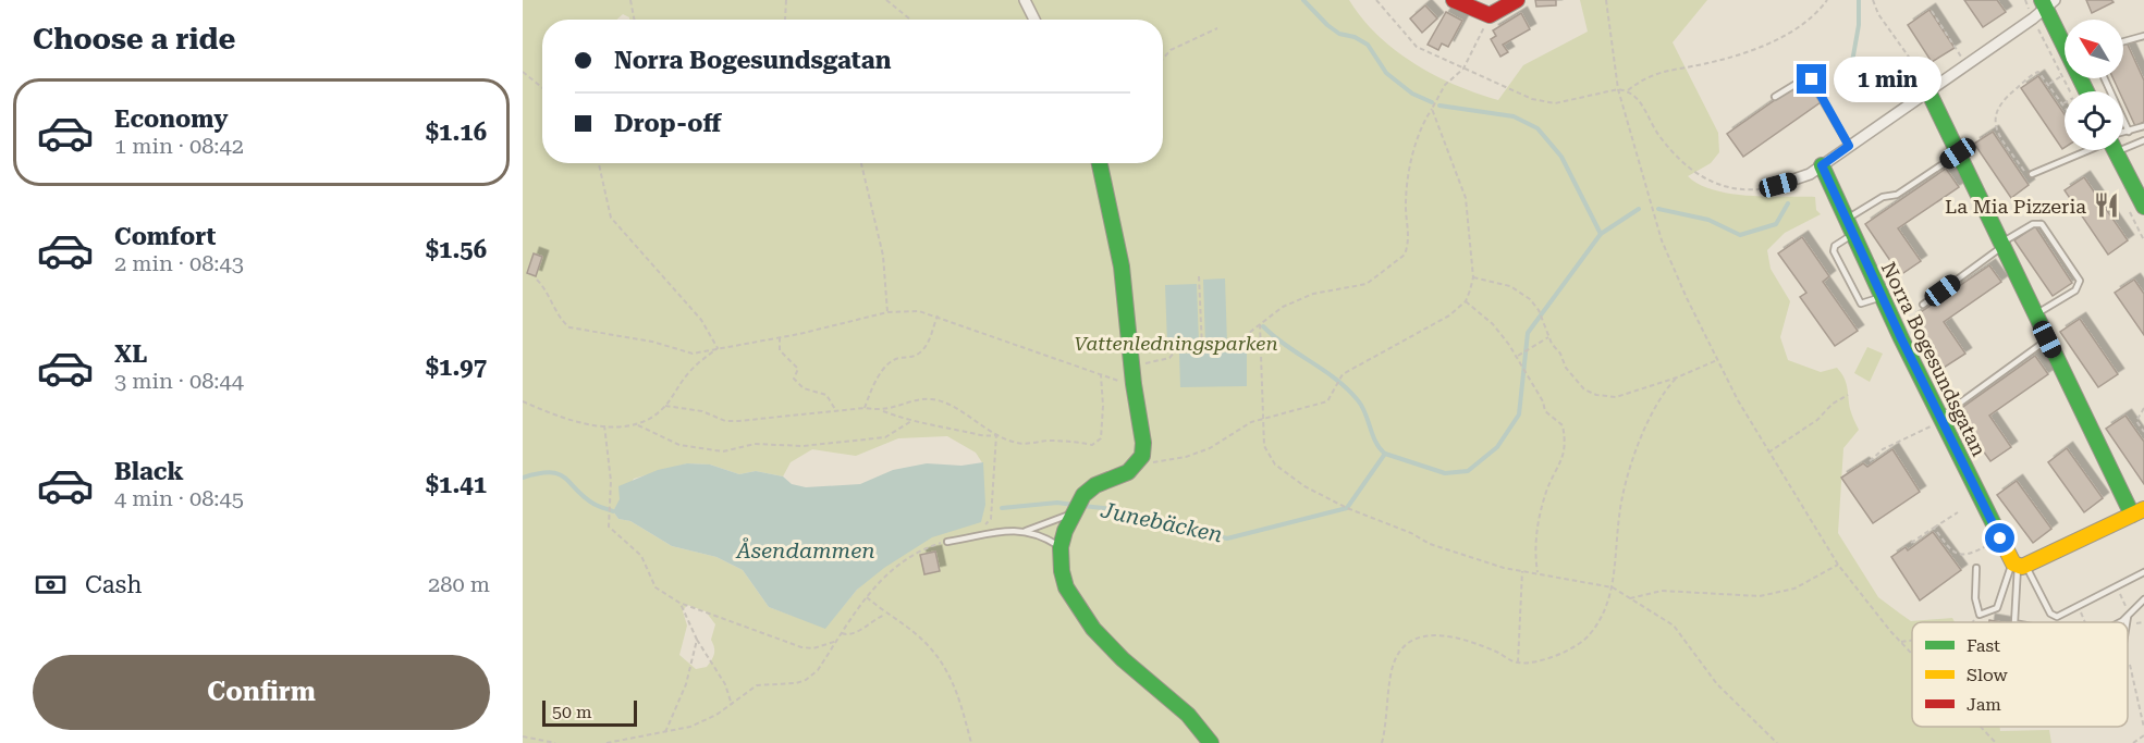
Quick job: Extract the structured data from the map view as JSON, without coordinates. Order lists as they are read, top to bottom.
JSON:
{
  "streets": {
    "street": ["Norra Bogesundsgatan"]
  },
  "water": ["Junebäcken", "Åsendammen"],
  "parks": ["Vattenledningsparken"],
  "places": {
    "restaurant": ["La Mia Pizzeria"]
  },
  "legend": ["Fast", "Slow", "Jam"],
  "scale_bar": "50 m",
  "north": "top left",
  "page": {
    "heading": "Choose a ride",
    "banner": ["Norra Bogesundsgatan", "Drop-off"],
    "bubble": "1 min",
    "list": [
      {
        "name": "Economy",
        "note": "1 min · 08:42",
        "value": "$1.16"
      },
      {
        "name": "Comfort",
        "note": "2 min · 08:43",
        "value": "$1.56"
      },
      {
        "name": "XL",
        "note": "3 min · 08:44",
        "value": "$1.97"
      },
      {
        "name": "Black",
        "note": "4 min · 08:45",
        "value": "$1.41"
      }
    ],
    "pay": ["Cash", "280 m"],
    "buttons": "Confirm",
    "scale": "50 m"
  }
}
